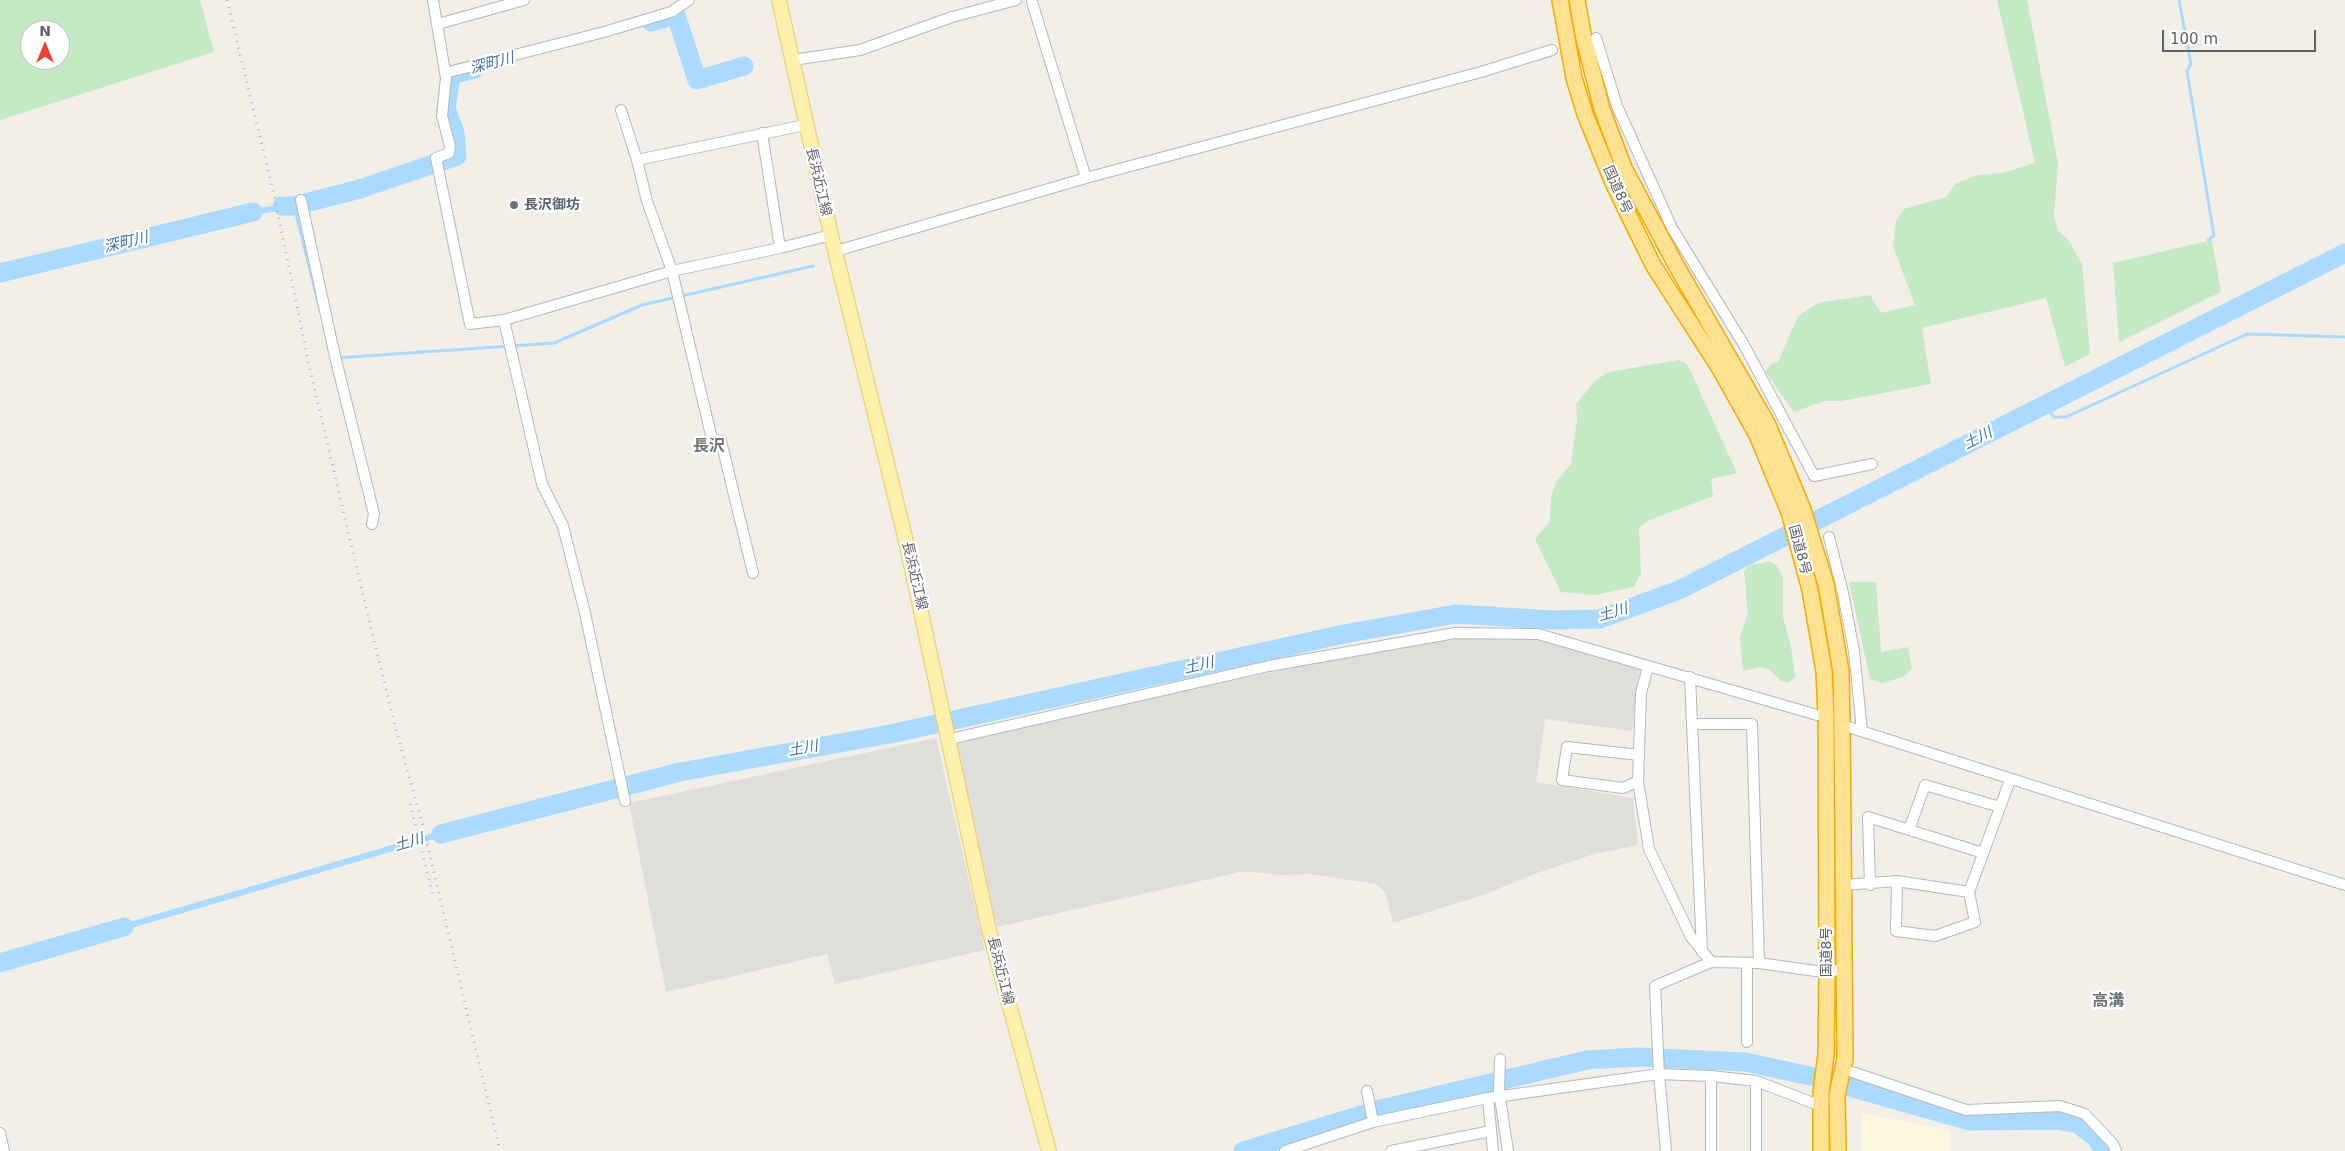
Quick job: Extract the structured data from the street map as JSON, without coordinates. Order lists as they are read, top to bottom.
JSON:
{
  "streets": {
    "highway": ["国道8号"],
    "main road": ["長浜近江線"]
  },
  "districts": ["長沢", "高溝"],
  "water": ["深町川", "土川"],
  "places": ["長沢御坊"],
  "scale_bar": "100 m",
  "north": "top"
}
